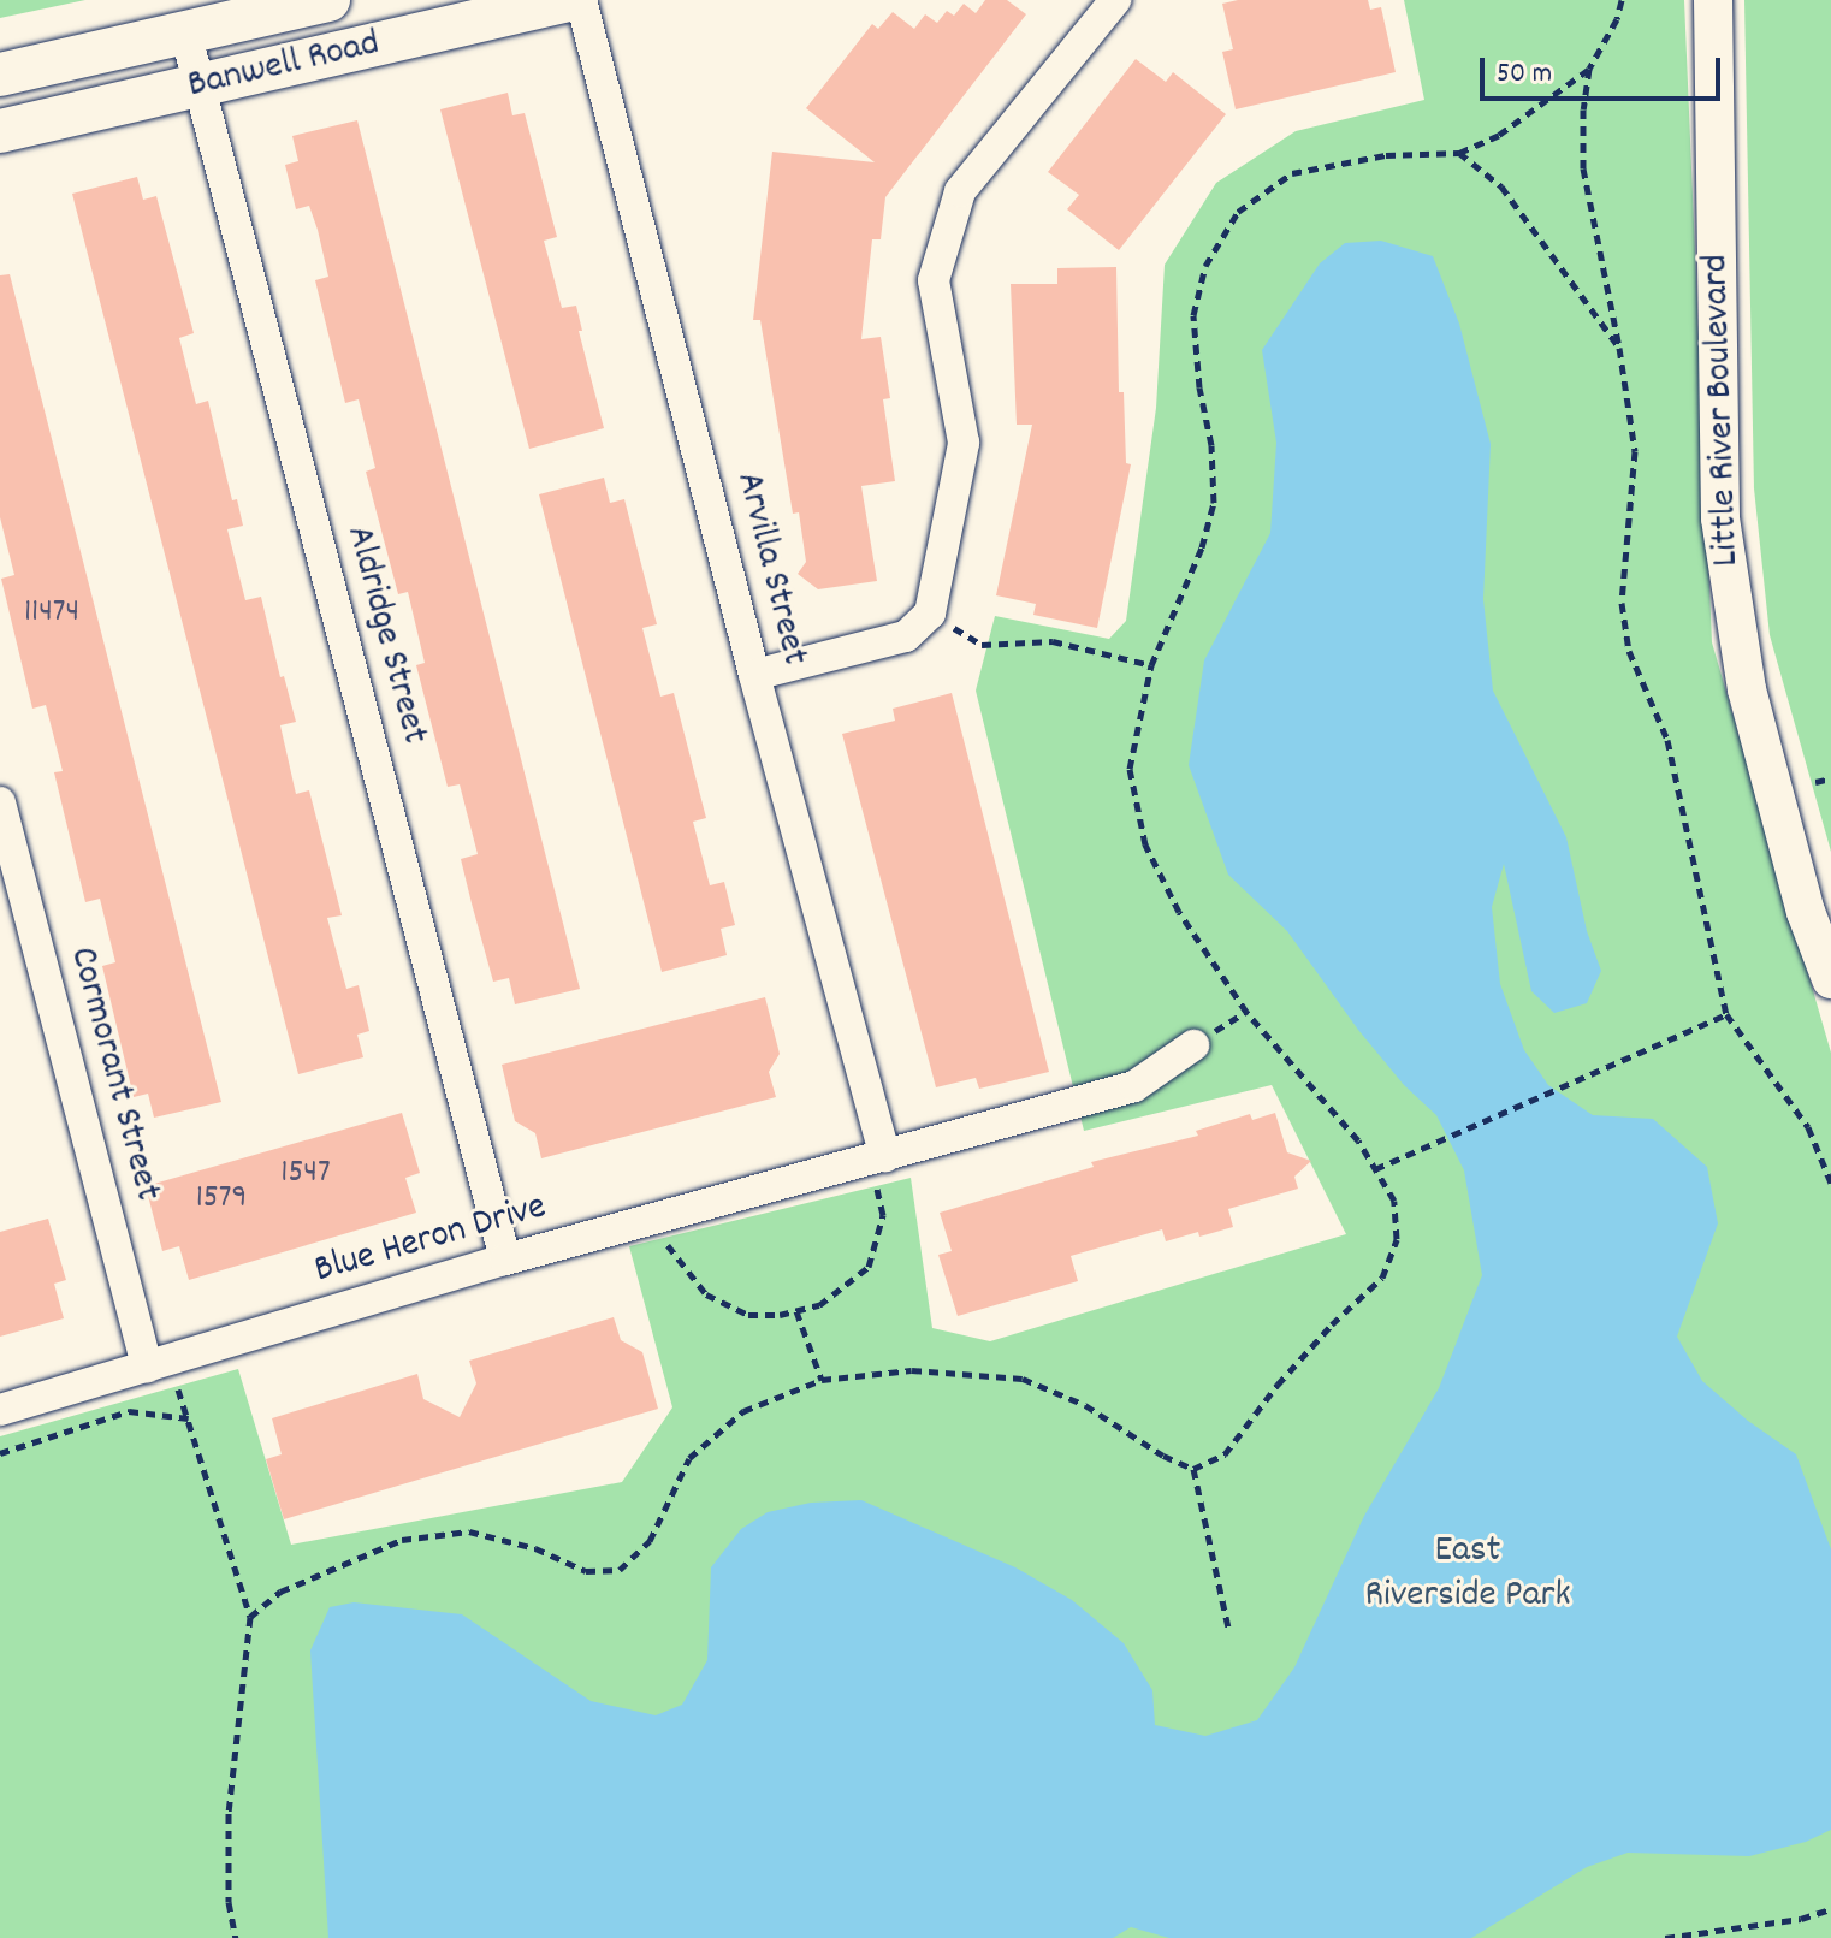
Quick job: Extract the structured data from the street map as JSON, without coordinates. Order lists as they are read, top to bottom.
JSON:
{
  "streets": {
    "main road": ["Banwell Road"],
    "street": [
      "Little River Boulevard",
      "Arvilla Street",
      "Aldridge Street",
      "Cormorant Street",
      "Blue Heron Drive"
    ]
  },
  "crossings": [
    ["Banwell Road", "Aldridge Street"],
    ["Arvilla Street", "Blue Heron Drive"],
    ["Aldridge Street", "Blue Heron Drive"],
    ["Cormorant Street", "Blue Heron Drive"]
  ],
  "parks": ["East Riverside Park"],
  "house_numbers": ["11474", "1547", "1579"],
  "scale_bar": "50 m"
}
